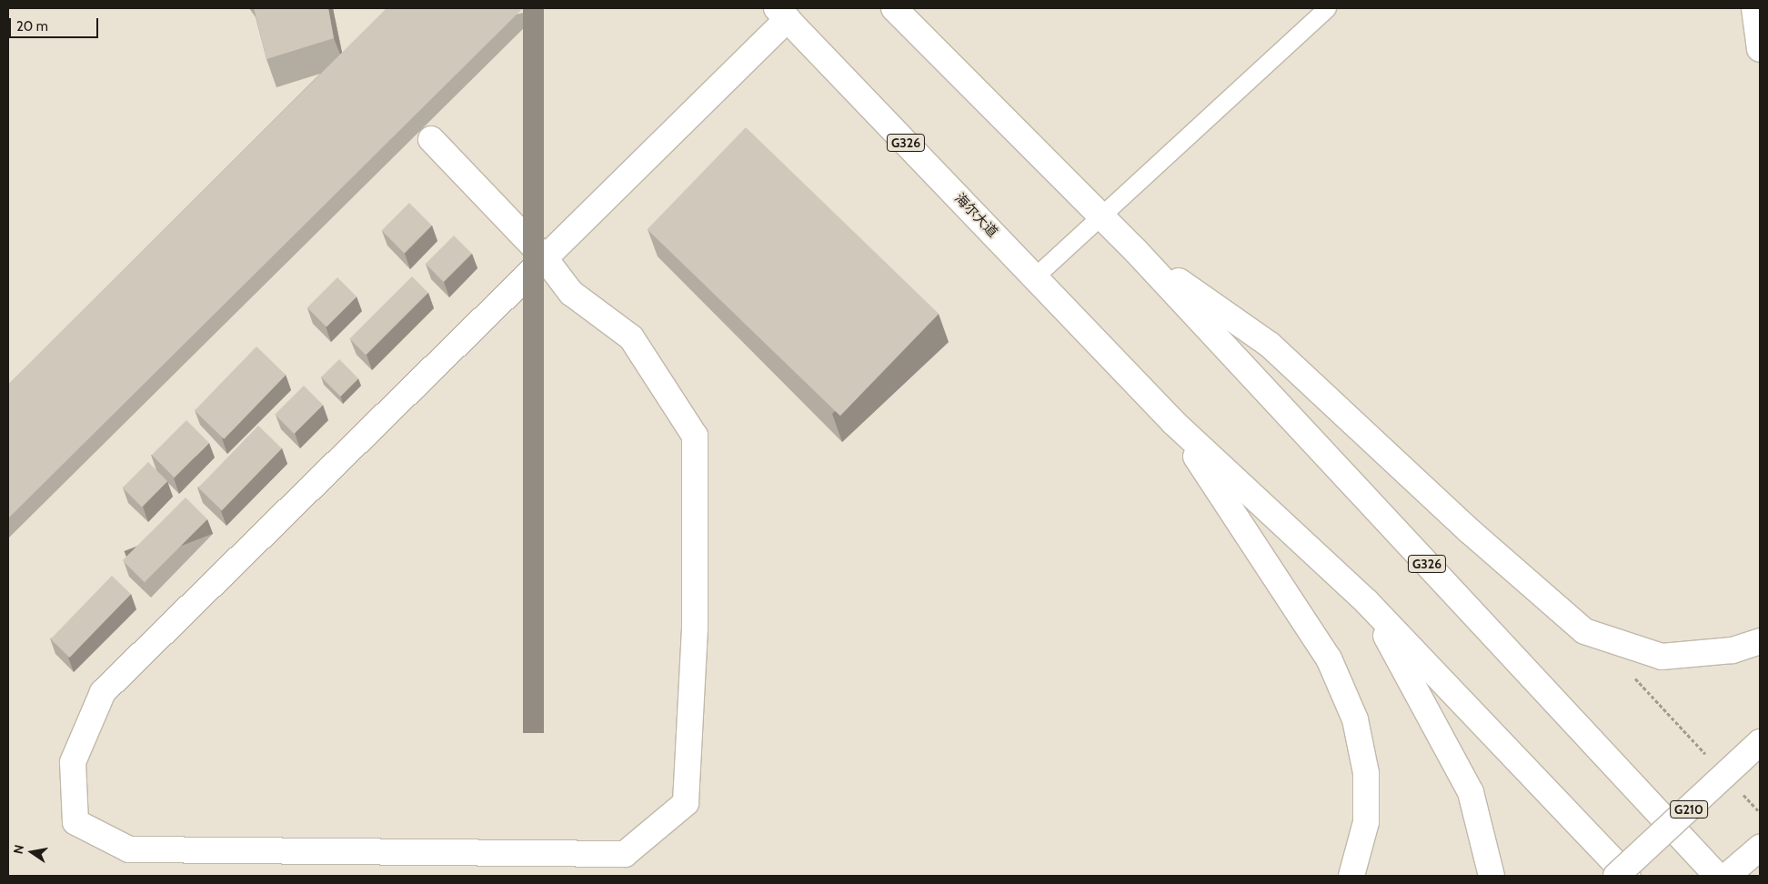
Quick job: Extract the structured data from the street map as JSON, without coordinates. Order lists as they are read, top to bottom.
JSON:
{
  "streets": {
    "main road": ["G326", "海尔大道", "G210"]
  },
  "crossings": [
    ["G326", "海尔大道"]
  ],
  "scale_bar": "20 m",
  "north": "left"
}
